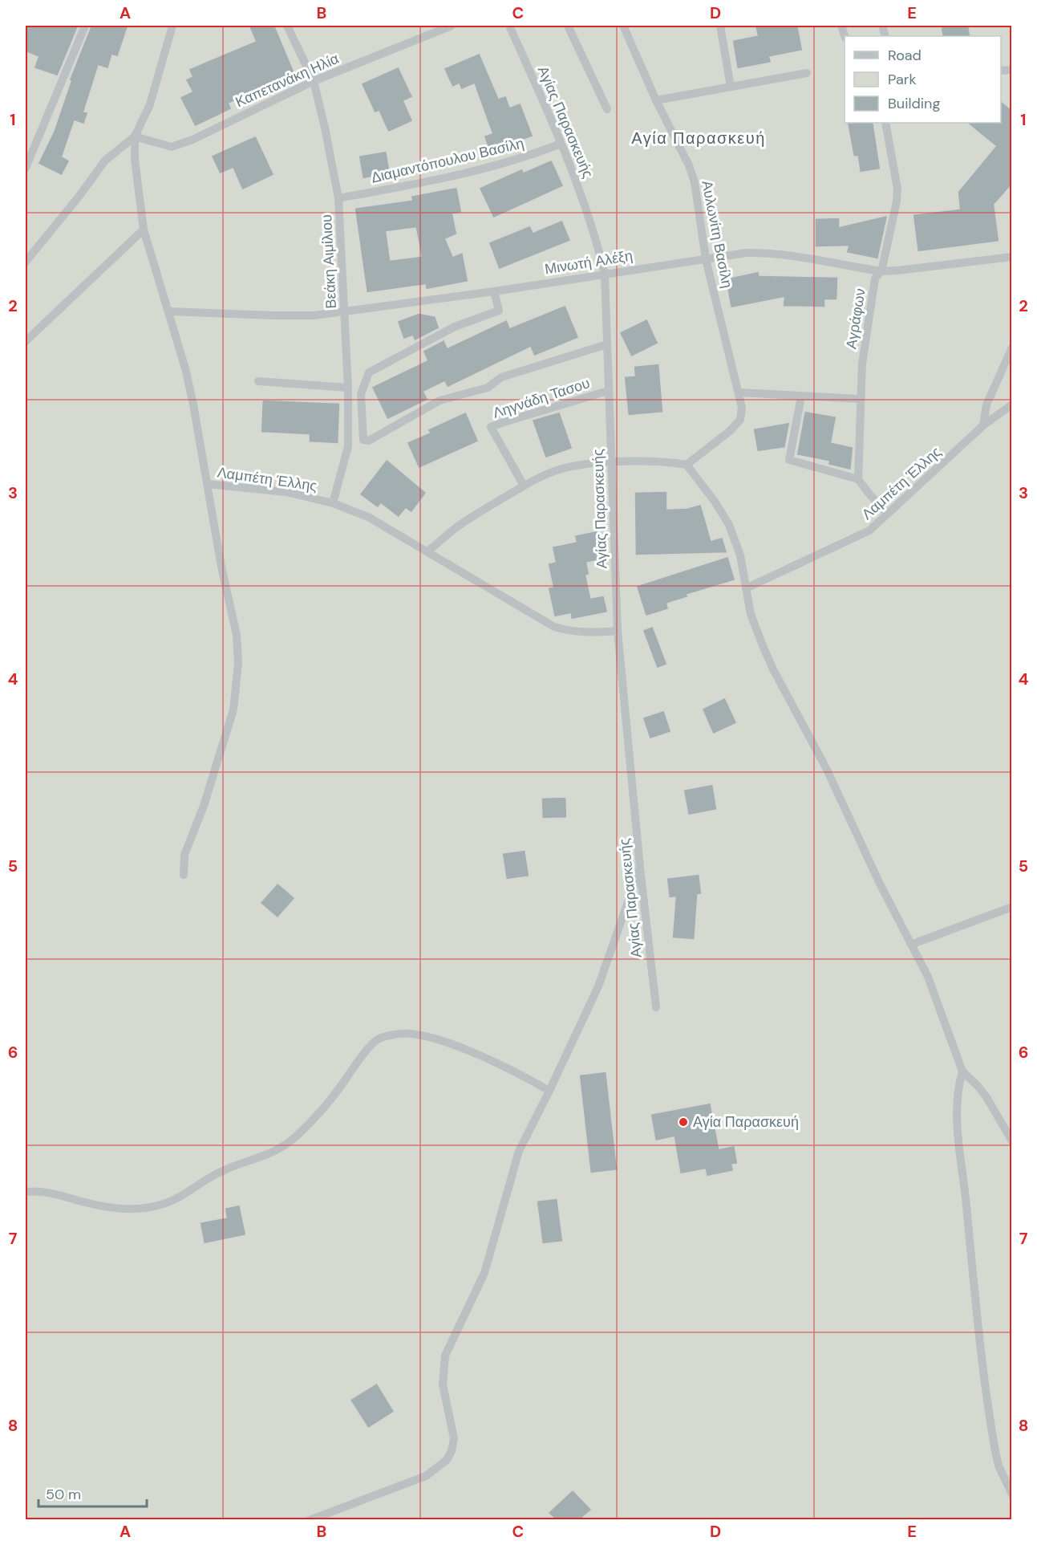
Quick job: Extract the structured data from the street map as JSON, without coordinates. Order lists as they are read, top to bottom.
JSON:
{
  "streets": {
    "street": [
      "Καπετανάκη Ηλία",
      "Αγίας Παρασκευής",
      "Διαμαντόπουλου Βασίλη",
      "Αυλωνίτη Βασίλη",
      "Βεάκη Αιμίλιου",
      "Μινωτή Αλέξη",
      "Αγράφων",
      "Ληγνάδη Τασου",
      "Λαμπέτη Έλλης"
    ]
  },
  "crossings": [
    ["Καπετανάκη Ηλία", "Βεάκη Αιμίλιου"],
    ["Καπετανάκη Ηλία", "Λαμπέτη Έλλης"],
    ["Αγίας Παρασκευής", "Διαμαντόπουλου Βασίλη"],
    ["Αγίας Παρασκευής", "Μινωτή Αλέξη"],
    ["Αγίας Παρασκευής", "Ληγνάδη Τασου"],
    ["Αγίας Παρασκευής", "Λαμπέτη Έλλης"],
    ["Διαμαντόπουλου Βασίλη", "Βεάκη Αιμίλιου"],
    ["Αυλωνίτη Βασίλη", "Μινωτή Αλέξη"],
    ["Βεάκη Αιμίλιου", "Μινωτή Αλέξη"],
    ["Βεάκη Αιμίλιου", "Λαμπέτη Έλλης"],
    ["Μινωτή Αλέξη", "Αγράφων"],
    ["Μινωτή Αλέξη", "Λαμπέτη Έλλης"]
  ],
  "districts": ["Αγία Παρασκευή"],
  "places": ["Αγία Παρασκευή"],
  "legend": ["Road", "Park", "Building"],
  "scale_bar": "50 m",
  "grid": {
    "columns": [
      "A",
      "B",
      "C",
      "D",
      "E"
    ],
    "rows": [
      "1",
      "2",
      "3",
      "4",
      "5",
      "6",
      "7",
      "8"
    ]
  }
}
